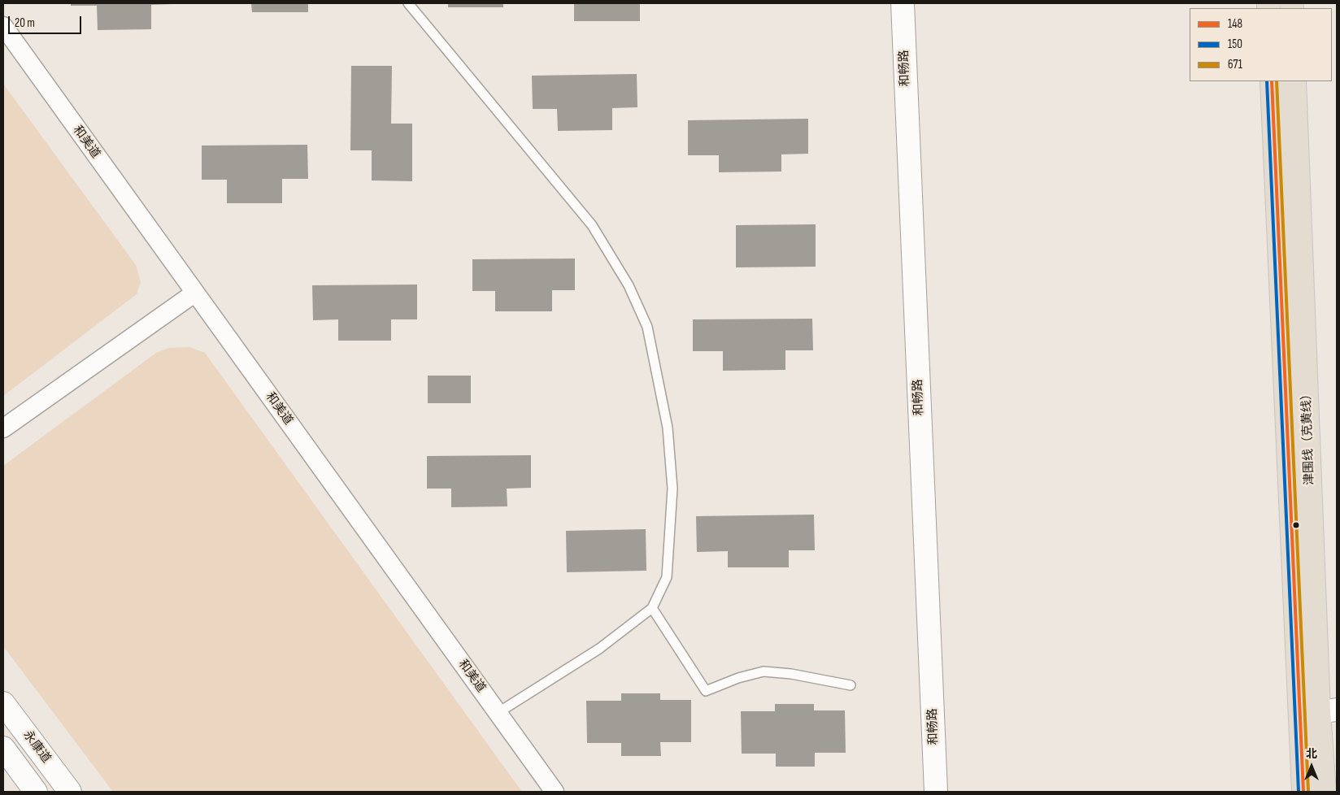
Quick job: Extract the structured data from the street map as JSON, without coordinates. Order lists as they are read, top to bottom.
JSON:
{
  "streets": {
    "highway": ["津围线（克黄线）"],
    "street": ["和畅路", "和美道", "永康道"]
  },
  "lines": ["transit line 148", "transit line 150", "transit line 671"],
  "legend": ["148", "150", "671"],
  "scale_bar": "20 m",
  "north": "top"
}
